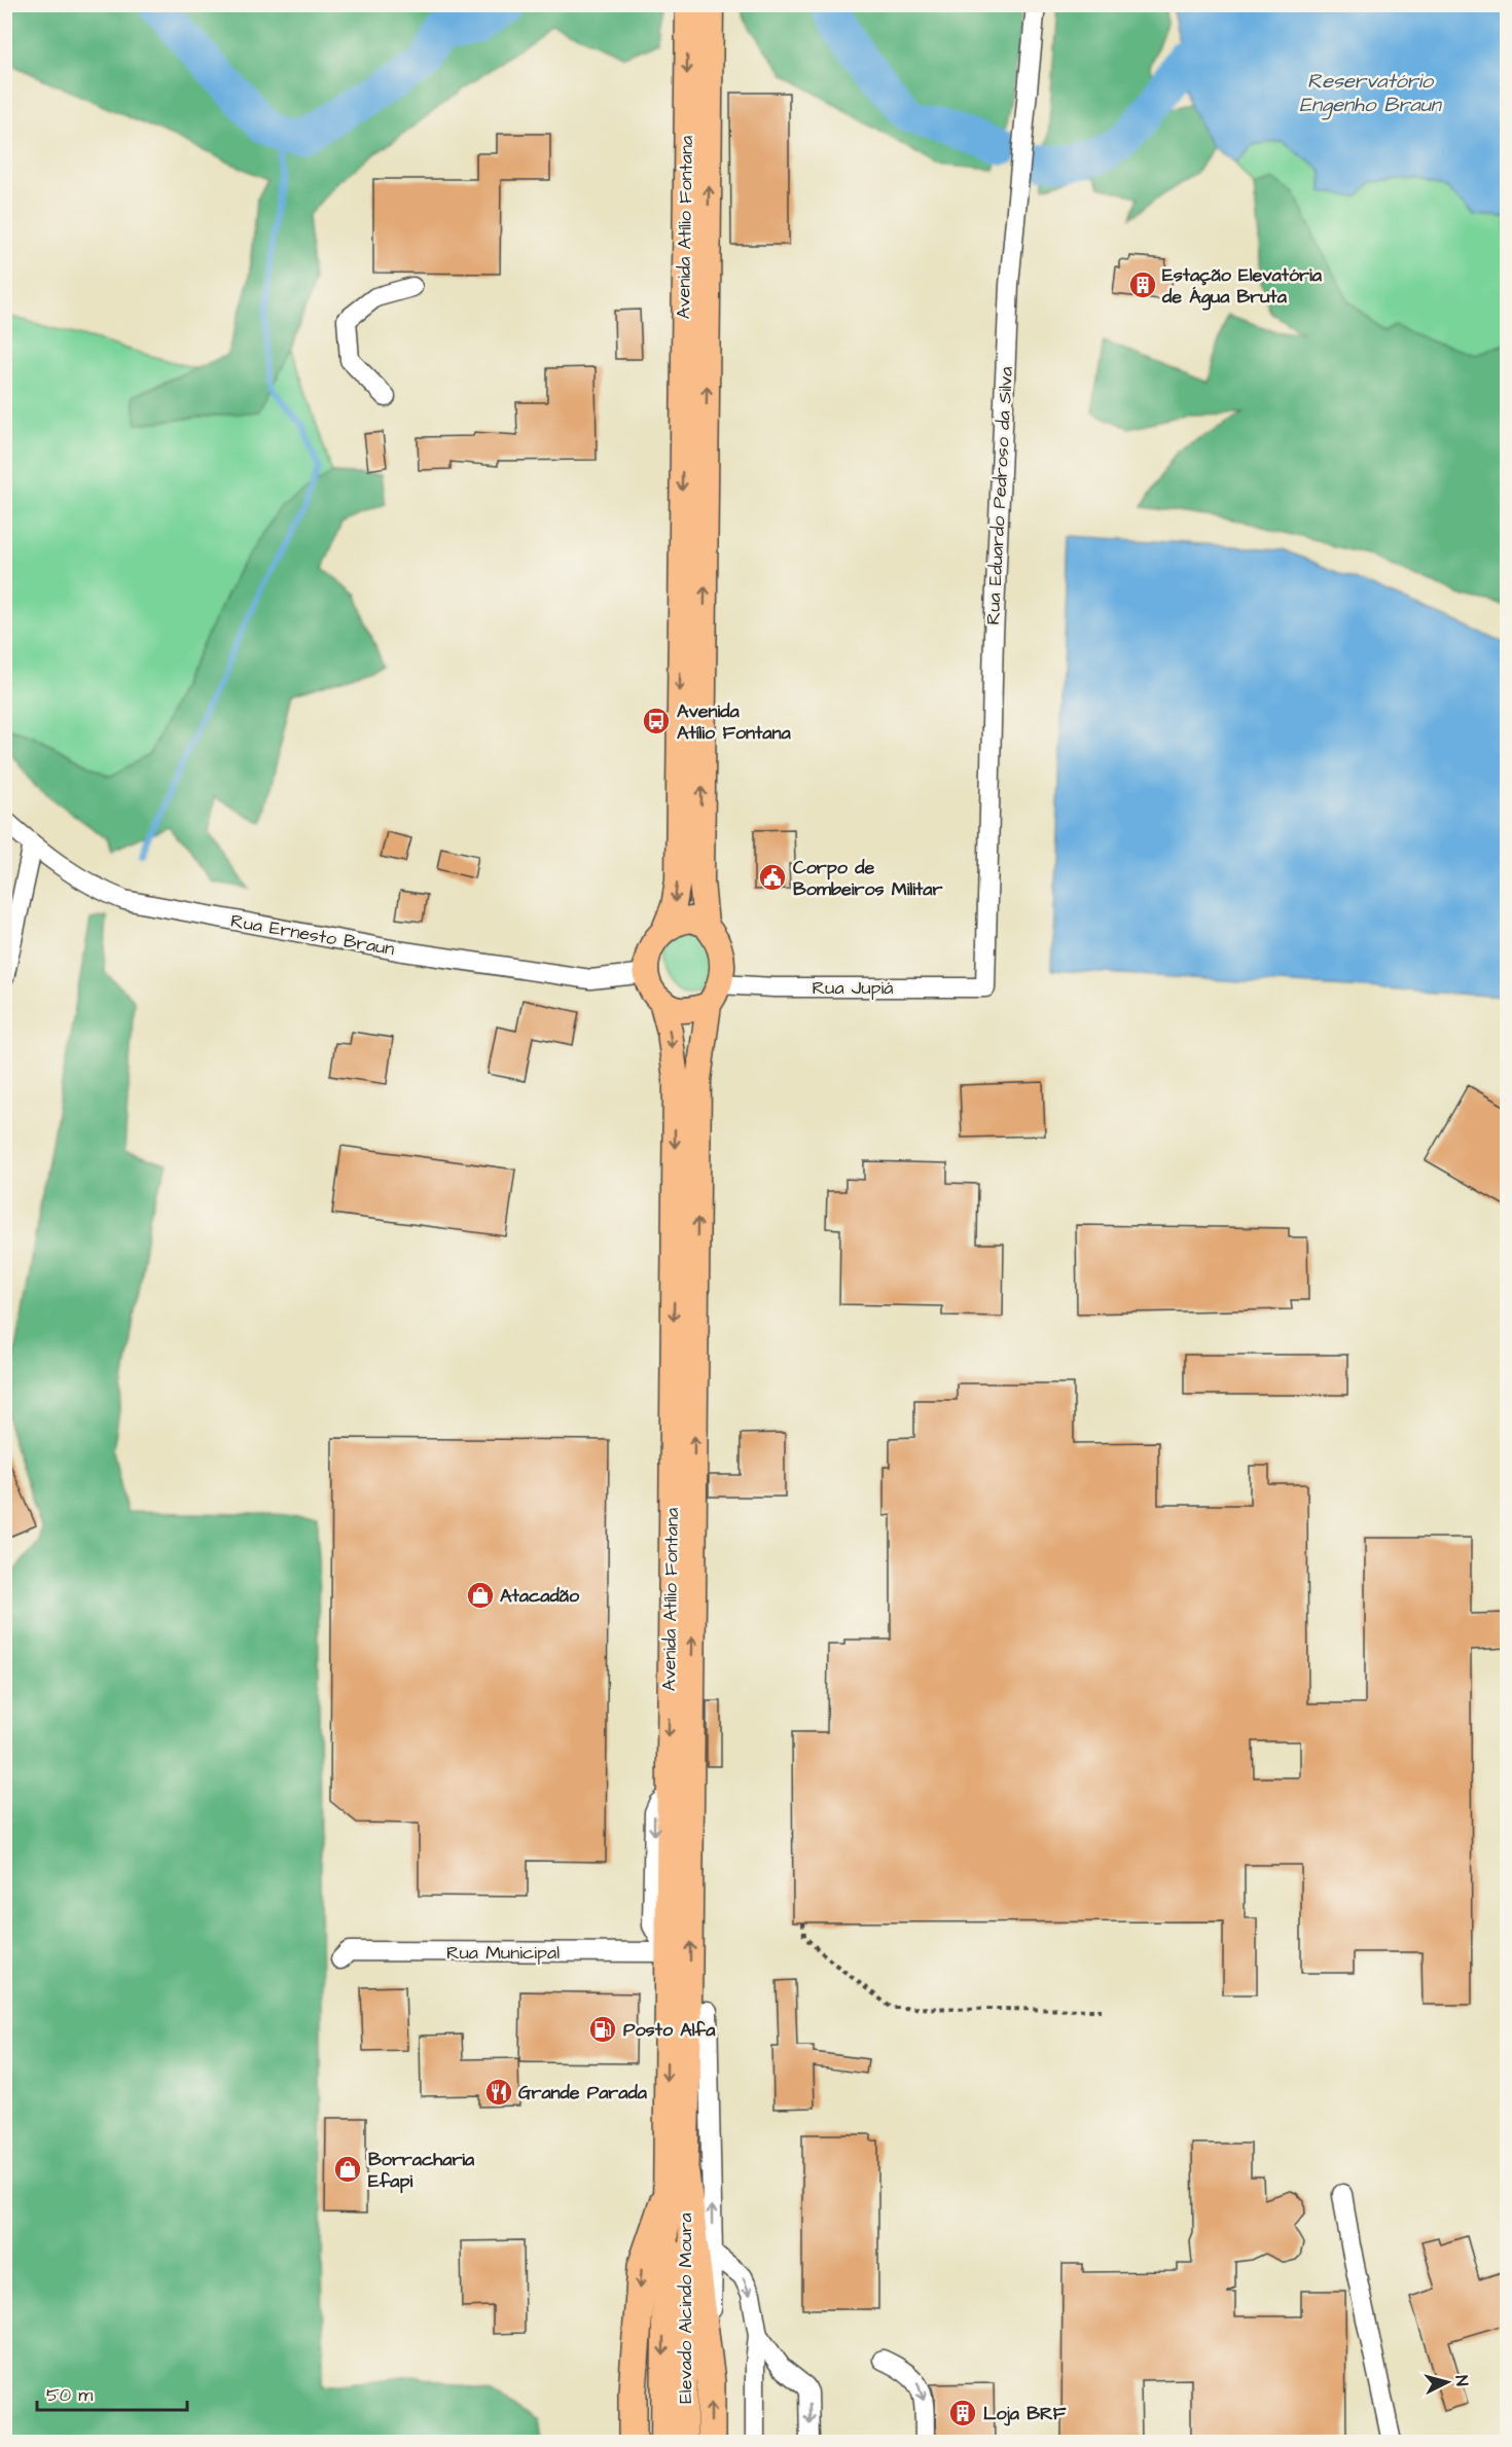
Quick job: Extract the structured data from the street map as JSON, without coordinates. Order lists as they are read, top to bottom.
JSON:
{
  "streets": {
    "main road": ["Avenida Atílio Fontana", "Elevado Alcindo Moura"],
    "street": [
      "Rua Eduardo Pedroso da Silva",
      "Rua Ernesto Braun",
      "Rua Jupiá",
      "Rua Municipal"
    ]
  },
  "crossings": [
    ["Avenida Atílio Fontana", "Rua Ernesto Braun"],
    ["Avenida Atílio Fontana", "Rua Jupiá"],
    ["Avenida Atílio Fontana", "Rua Municipal"],
    ["Avenida Atílio Fontana", "Elevado Alcindo Moura"],
    ["Rua Eduardo Pedroso da Silva", "Rua Jupiá"],
    ["Rua Ernesto Braun", "Rua Jupiá"]
  ],
  "water": ["Reservatório Engenho Braun"],
  "places": {
    "building": ["Estação Elevatória de Água Bruta", "Loja BRF"],
    "bus stop": ["Avenida Atílio Fontana"],
    "public building": ["Corpo de Bombeiros Militar"],
    "shop": ["Atacadão", "Borracharia Efapi"],
    "fuel station": ["Posto Alfa"],
    "restaurant": ["Grande Parada"]
  },
  "scale_bar": "50 m",
  "north": "right"
}
